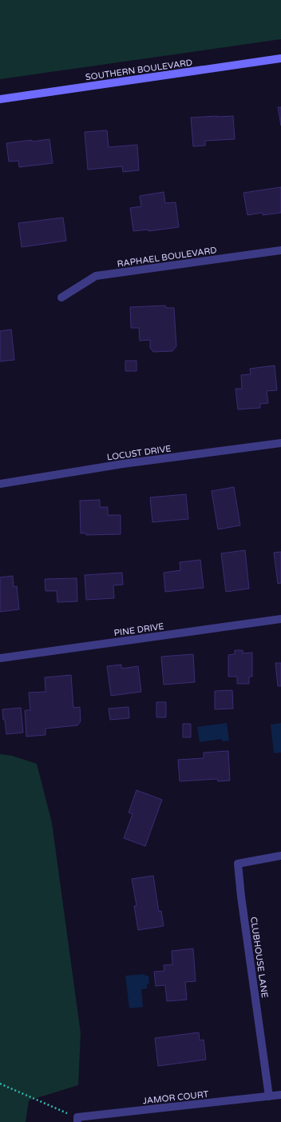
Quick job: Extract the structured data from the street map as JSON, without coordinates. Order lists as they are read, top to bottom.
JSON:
{
  "streets": {
    "street": [
      "SOUTHERN BOULEVARD",
      "RAPHAEL BOULEVARD",
      "LOCUST DRIVE",
      "PINE DRIVE",
      "CLUBHOUSE LANE",
      "JAMOR COURT"
    ]
  },
  "crossings": [
    ["CLUBHOUSE LANE", "JAMOR COURT"]
  ]
}
